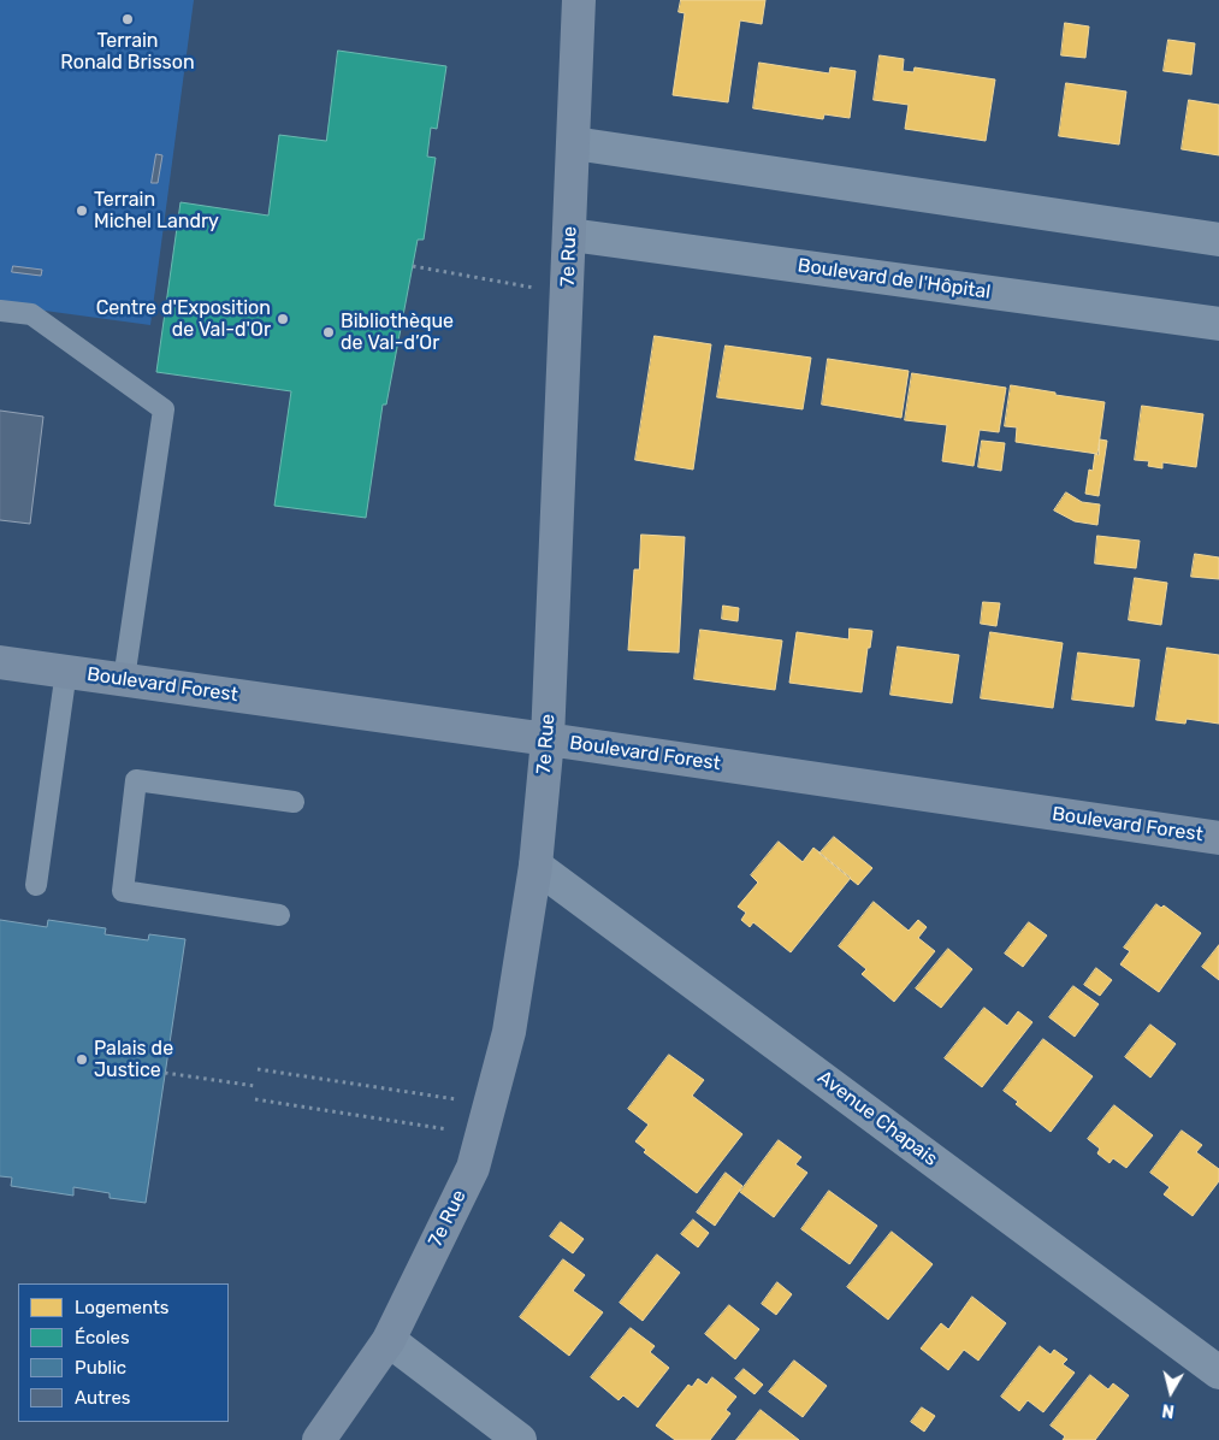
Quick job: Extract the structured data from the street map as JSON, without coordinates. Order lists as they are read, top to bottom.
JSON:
{
  "streets": {
    "street": [
      "7e Rue",
      "Boulevard de l'Hôpital",
      "Boulevard Forest",
      "Avenue Chapais"
    ]
  },
  "crossings": [
    ["7e Rue", "Boulevard de l'Hôpital"],
    ["7e Rue", "Boulevard Forest"],
    ["7e Rue", "Avenue Chapais"]
  ],
  "places": [
    "Terrain Ronald Brisson",
    "Terrain Michel Landry",
    "Centre d'Exposition de Val-d'Or",
    "Bibliothèque de Val-d’Or",
    "Palais de Justice"
  ],
  "legend": [
    "Logements",
    "Écoles",
    "Public",
    "Autres"
  ],
  "north": "bottom"
}
